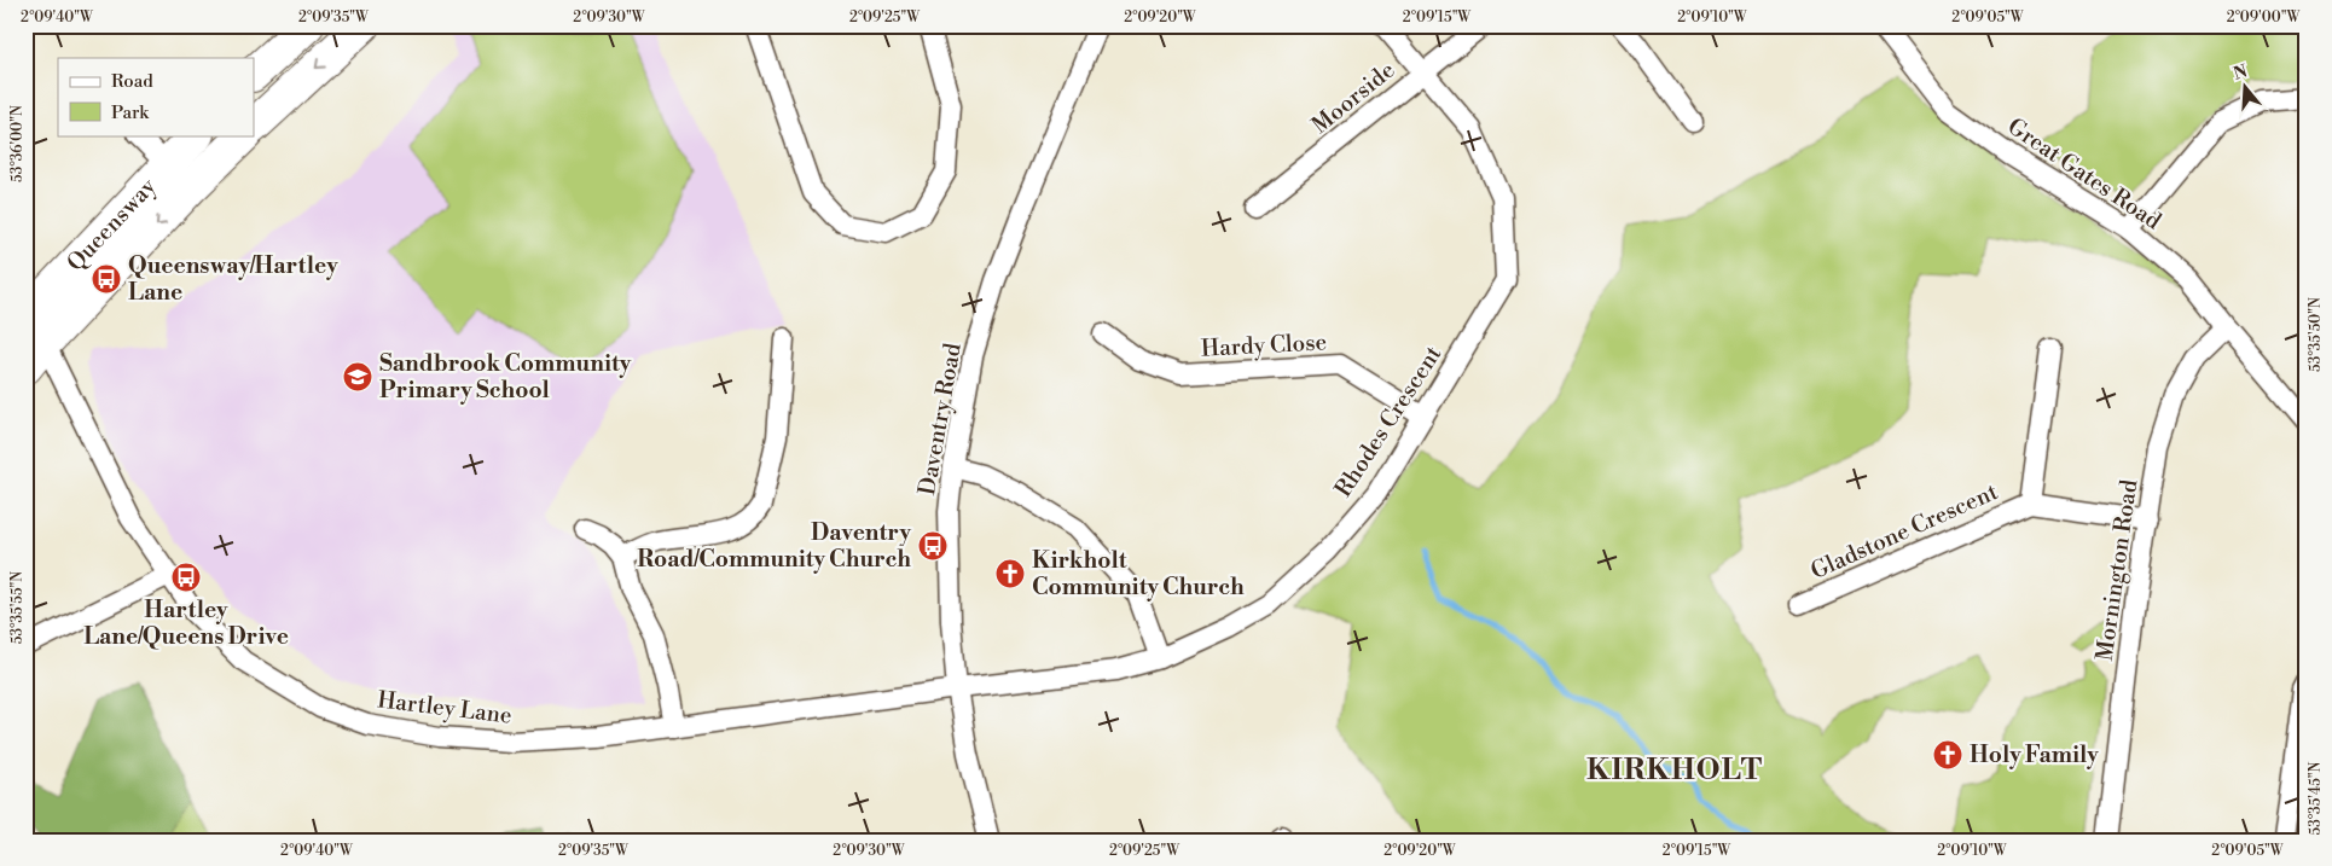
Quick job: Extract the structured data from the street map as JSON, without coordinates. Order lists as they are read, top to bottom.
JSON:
{
  "streets": {
    "highway": ["Queensway"],
    "street": [
      "Moorside",
      "Great Gates Road",
      "Hardy Close",
      "Daventry Road",
      "Rhodes Crescent",
      "Gladstone Crescent",
      "Mornington Road",
      "Hartley Lane"
    ]
  },
  "crossings": [
    ["Moorside", "Rhodes Crescent"],
    ["Great Gates Road", "Mornington Road"],
    ["Queensway", "Hartley Lane"],
    ["Hardy Close", "Rhodes Crescent"],
    ["Daventry Road", "Rhodes Crescent"],
    ["Daventry Road", "Hartley Lane"],
    ["Rhodes Crescent", "Hartley Lane"],
    ["Gladstone Crescent", "Mornington Road"]
  ],
  "districts": ["KIRKHOLT"],
  "places": {
    "bus stop": ["Queensway/Hartley Lane", "Daventry Road/Community Church", "Hartley Lane/Queens Drive"],
    "school or university": ["Sandbrook Community Primary School"],
    "church": ["Kirkholt Community Church", "Holy Family"]
  },
  "legend": ["Road", "Park"],
  "north": "top",
  "coordinates": [
    "2°09'40\"W",
    "2°09'35\"W",
    "2°09'30\"W",
    "2°09'25\"W",
    "2°09'20\"W",
    "2°09'15\"W",
    "2°09'10\"W",
    "2°09'05\"W",
    "2°09'00\"W",
    "53°36'00\"N",
    "53°35'50\"N",
    "53°35'55\"N",
    "53°35'45\"N"
  ]
}
